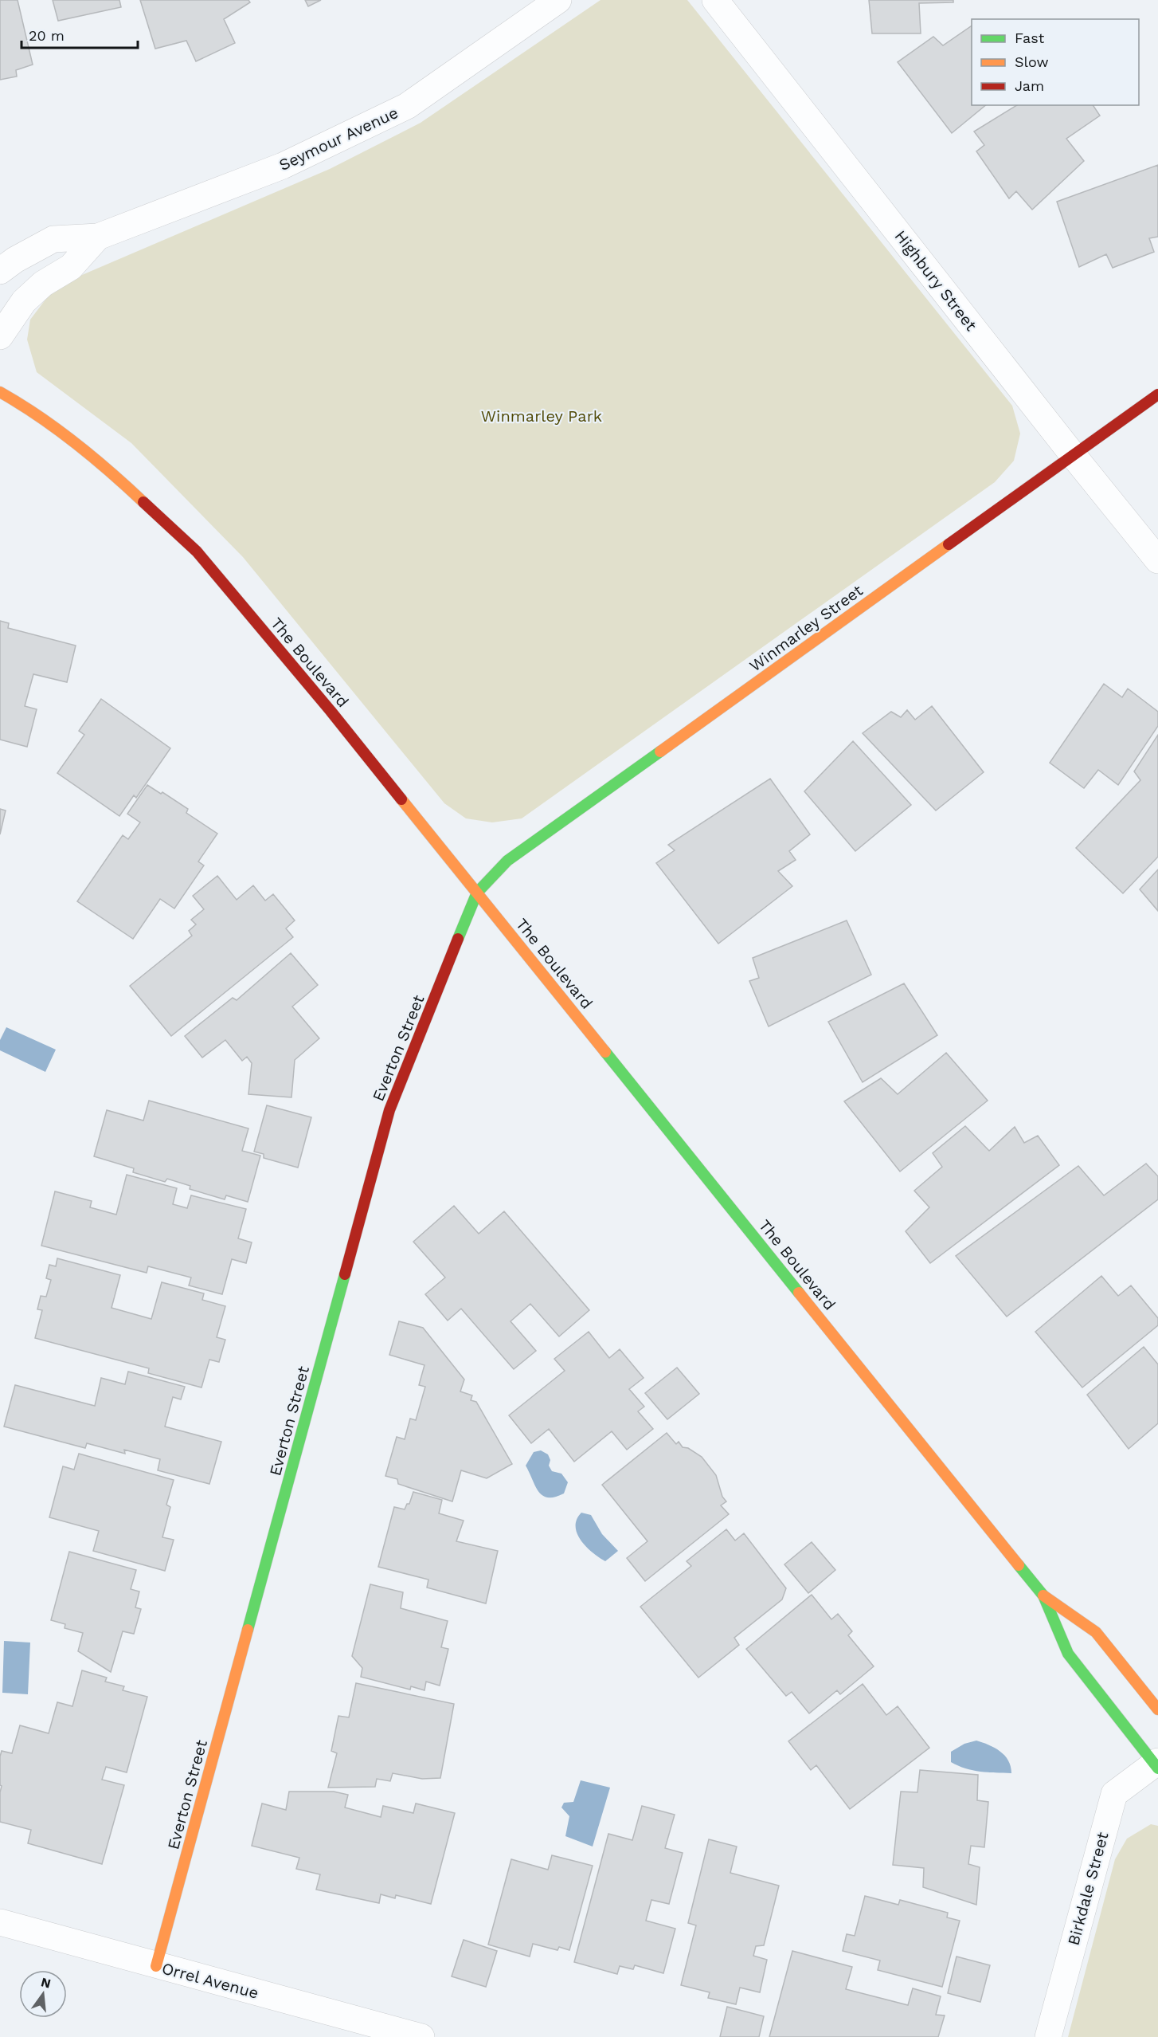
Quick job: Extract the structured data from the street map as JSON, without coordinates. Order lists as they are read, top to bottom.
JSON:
{
  "streets": {
    "main road": ["Winmarley Street", "The Boulevard", "Everton Street"],
    "street": [
      "Seymour Avenue",
      "Highbury Street",
      "Birkdale Street",
      "Orrel Avenue"
    ]
  },
  "crossings": [
    ["Highbury Street", "Winmarley Street"],
    ["Winmarley Street", "The Boulevard"],
    ["Winmarley Street", "Everton Street"],
    ["The Boulevard", "Everton Street"],
    ["The Boulevard", "Birkdale Street"],
    ["Everton Street", "Orrel Avenue"]
  ],
  "parks": ["Winmarley Park"],
  "legend": ["Fast", "Slow", "Jam"],
  "scale_bar": "20 m",
  "north": "top"
}
